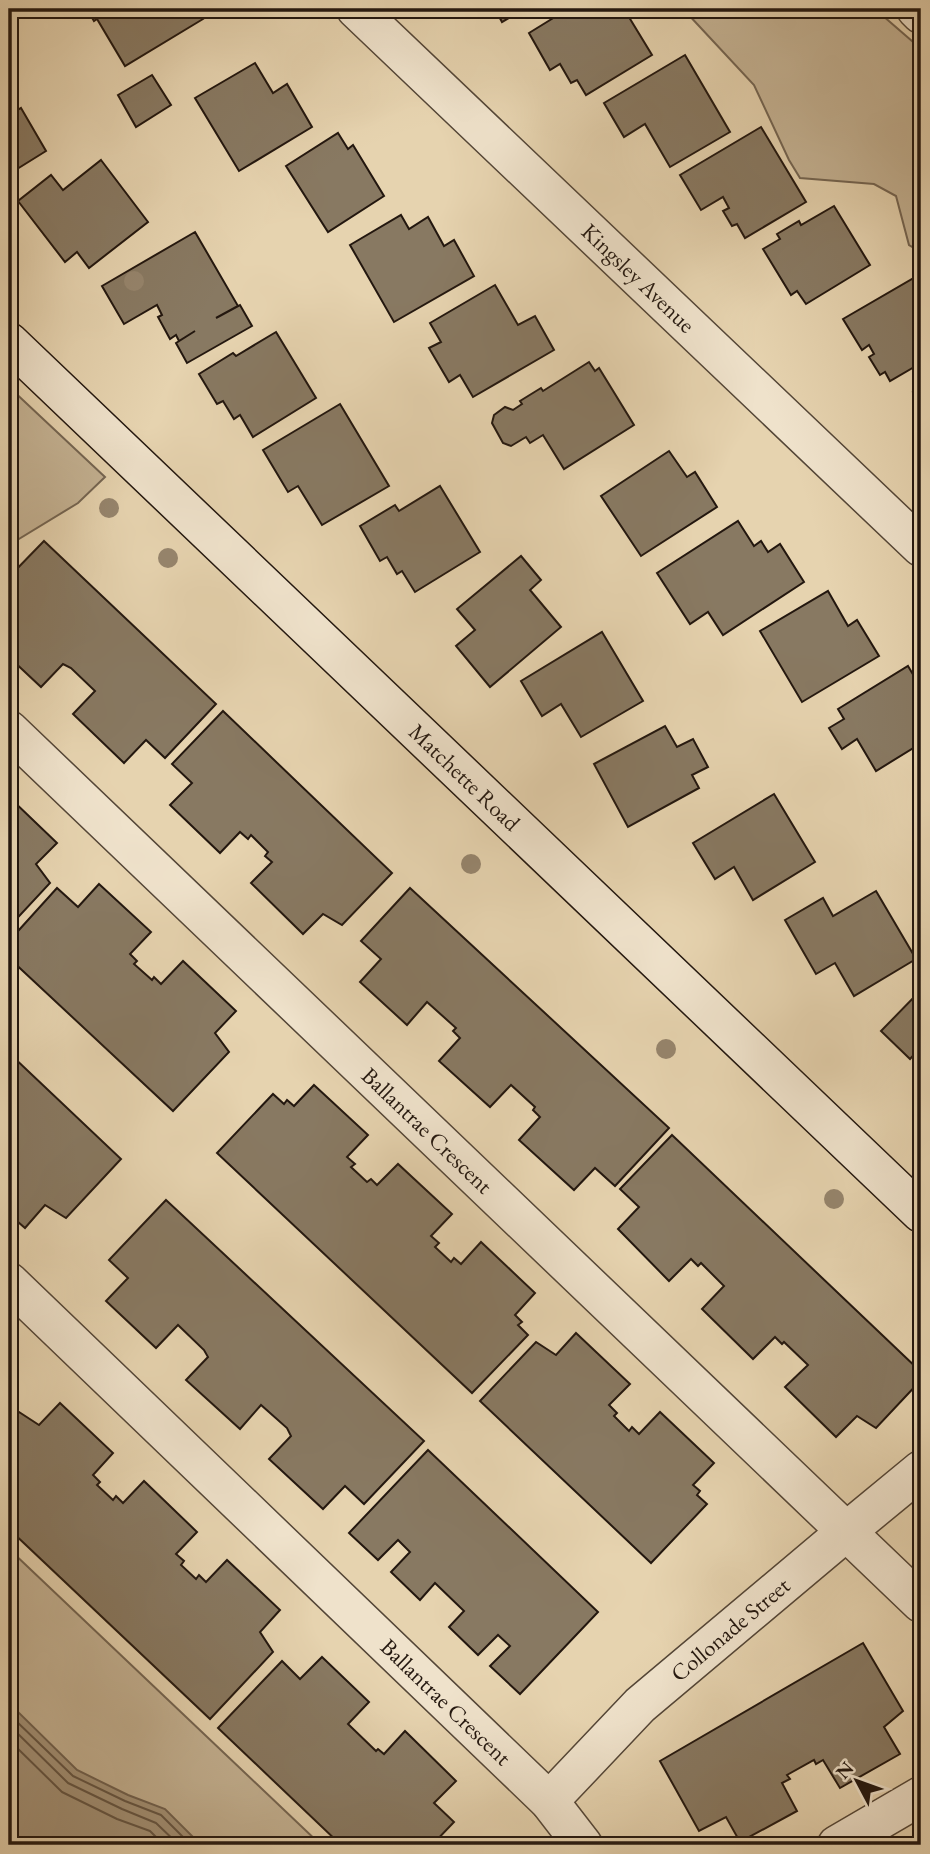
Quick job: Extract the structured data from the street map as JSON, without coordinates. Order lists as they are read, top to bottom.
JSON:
{
  "streets": {
    "street": [
      "Kingsley Avenue",
      "Matchette Road",
      "Ballantrae Crescent",
      "Collonade Street"
    ]
  },
  "crossings": [
    ["Ballantrae Crescent", "Collonade Street"]
  ],
  "north": "top left"
}
